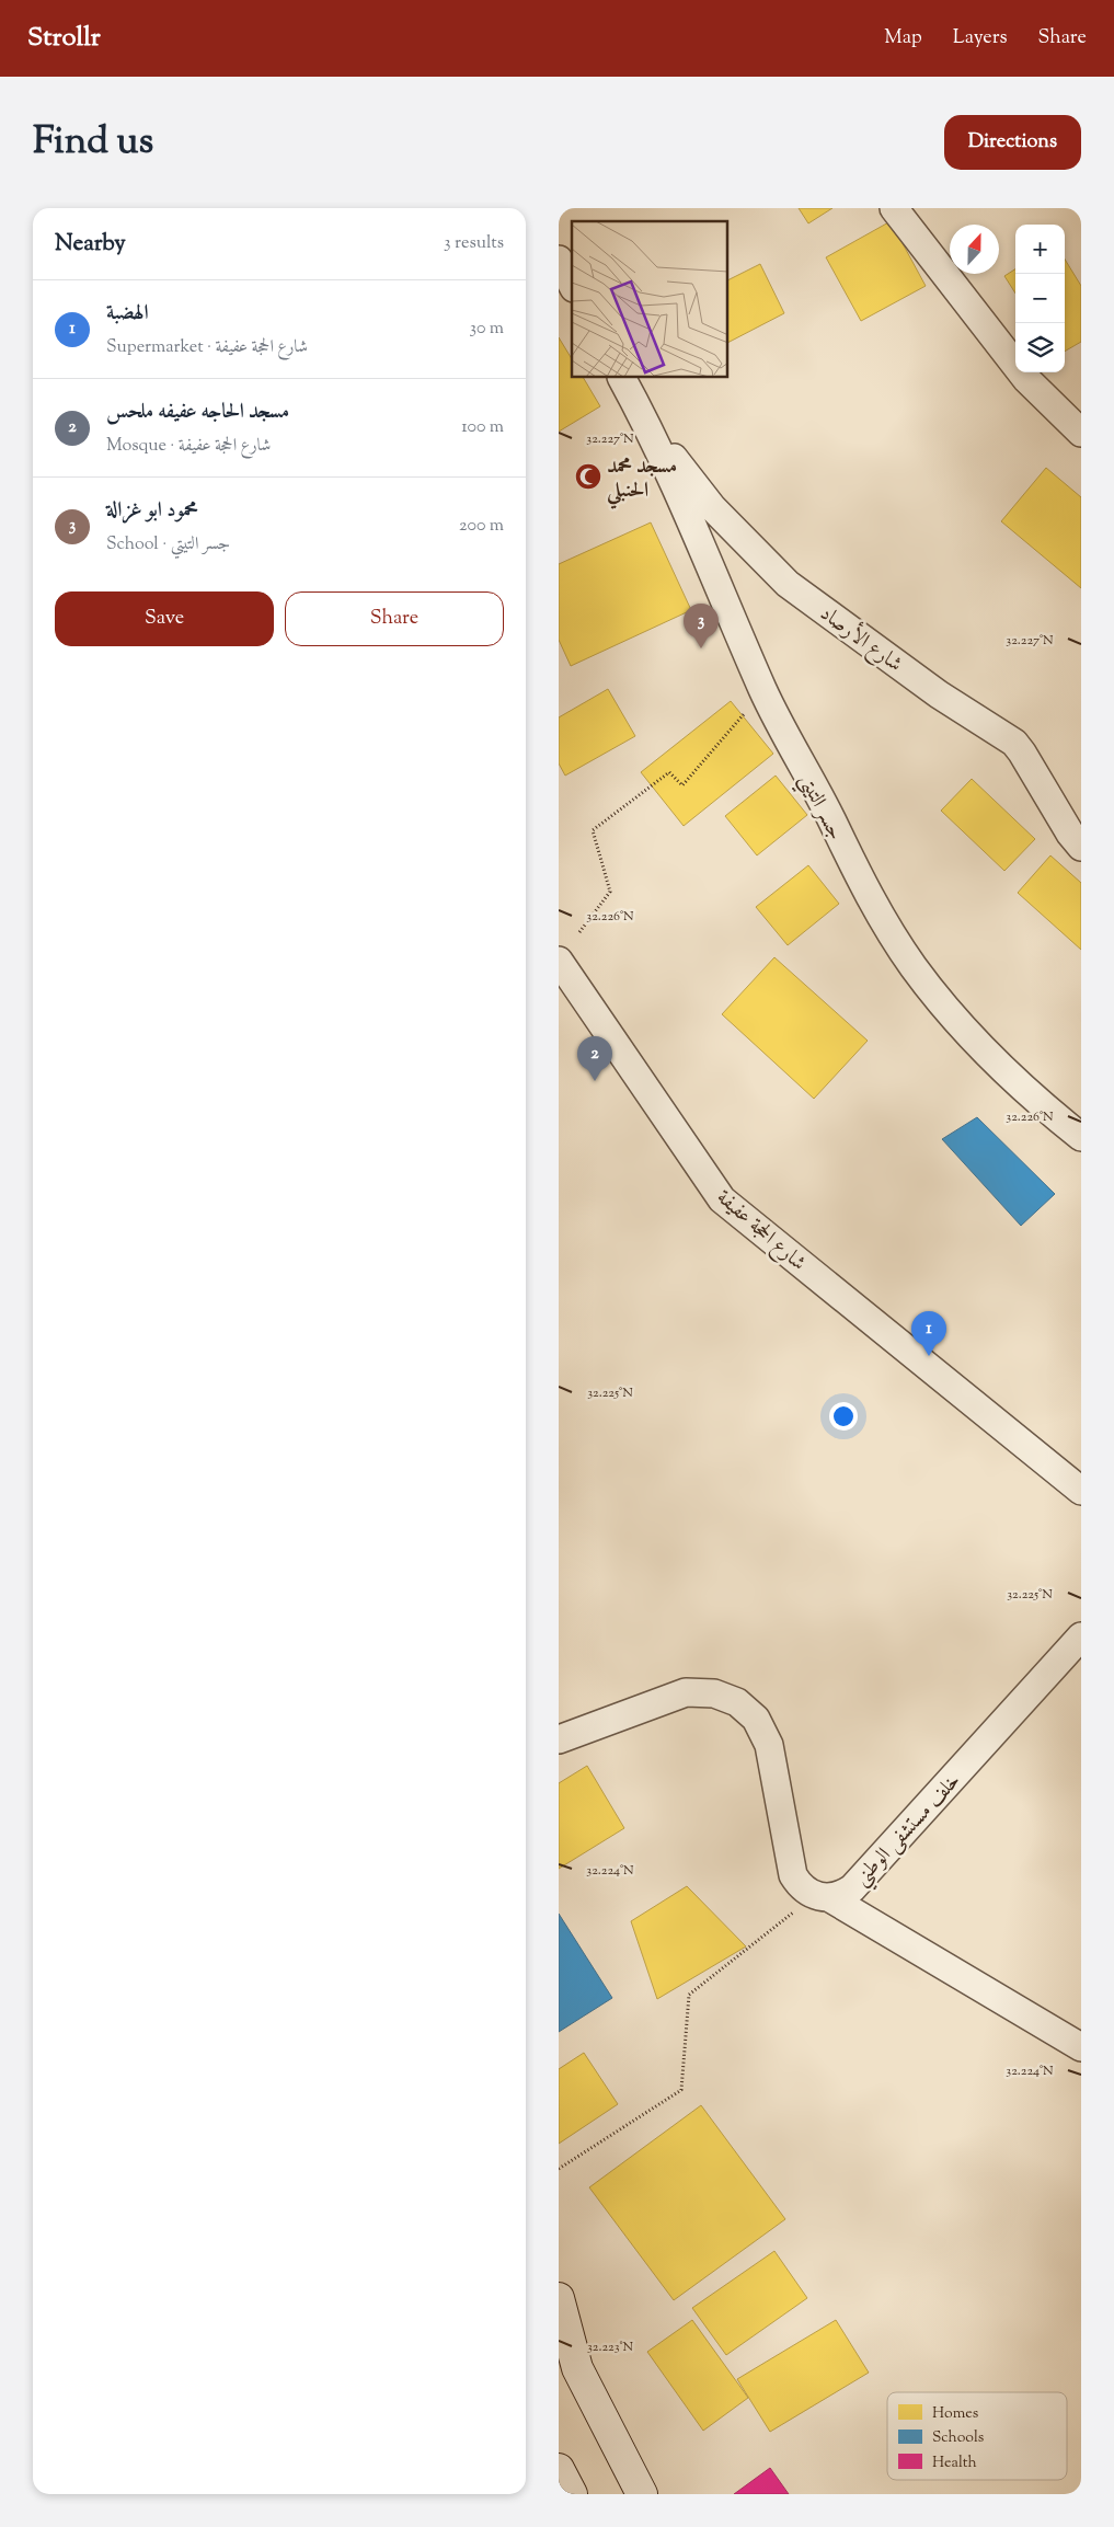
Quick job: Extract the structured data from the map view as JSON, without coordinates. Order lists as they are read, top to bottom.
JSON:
{
  "streets": {
    "street": [
      "شارع الأرصاد",
      "جسر التيتي",
      "شارع الحجة عفيفة",
      "خلف مستشفى الوطني"
    ]
  },
  "crossings": [
    ["شارع الأرصاد", "جسر التيتي"]
  ],
  "places": {
    "mosque": ["مسجد محمد الحنبلي"]
  },
  "legend": ["Homes", "Schools", "Health"],
  "north": "top",
  "page": {
    "header": "Strollr",
    "nav": ["Map", "Layers", "Share"],
    "title": "Find us",
    "buttons": [
      "Directions",
      ["Save", "Share"]
    ],
    "heading": ["Nearby", "3 results"],
    "map_buttons": ["+", "−"],
    "list": [
      {
        "mark": "1",
        "name": "الهضبة",
        "note": "Supermarket · شارع الحجة عفيفة",
        "value": "30 m"
      },
      {
        "mark": "2",
        "name": "مسجد الحاجه عفيفه ملحس",
        "note": "Mosque · شارع الحجة عفيفة",
        "value": "100 m"
      },
      {
        "mark": "3",
        "name": "محمود ابو غزالة",
        "note": "School · جسر التيتي",
        "value": "200 m"
      }
    ],
    "pins": ["3", "2", "1"]
  },
  "coordinates": [
    "32.227°N",
    "32.226°N",
    "32.225°N",
    "32.224°N",
    "32.223°N"
  ]
}
